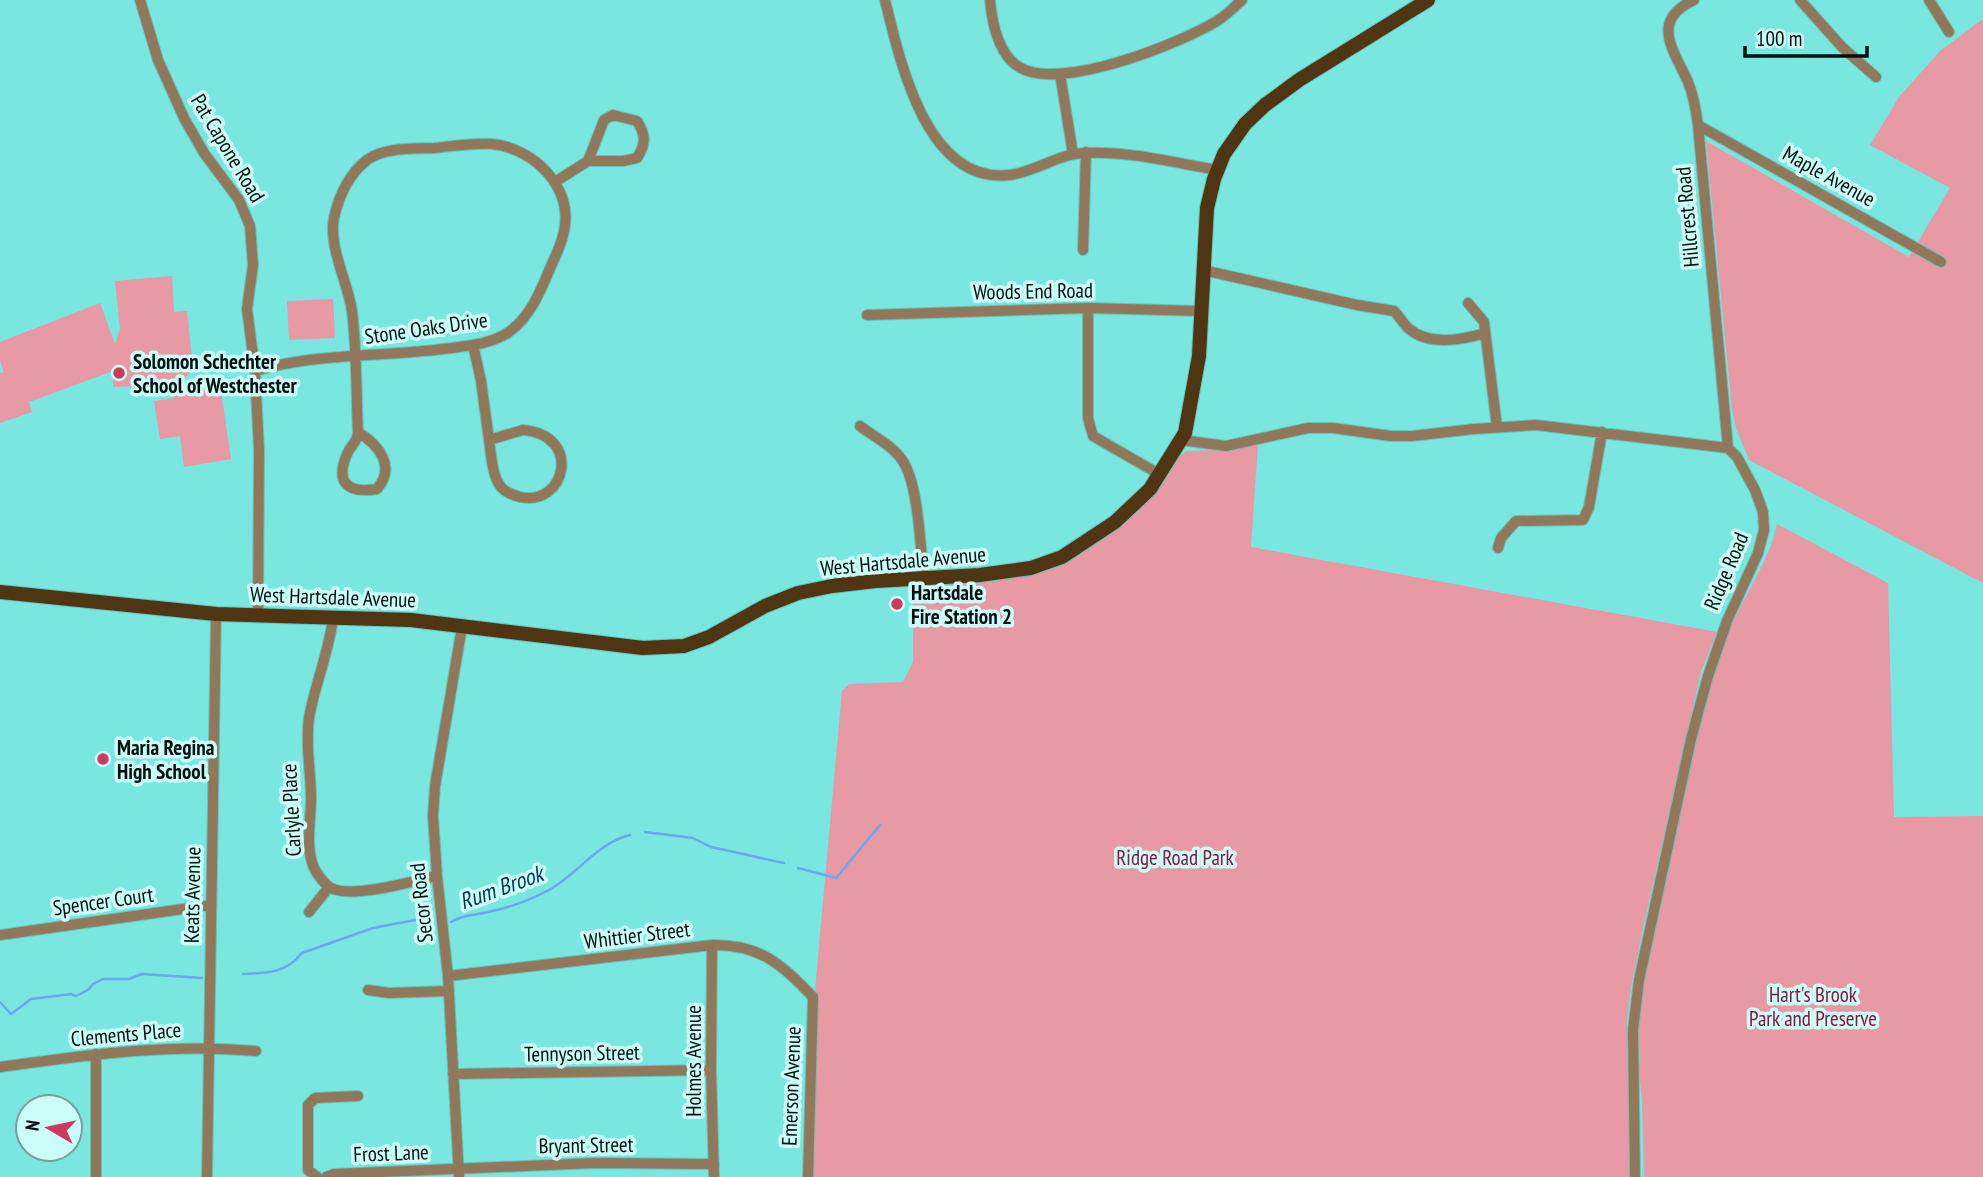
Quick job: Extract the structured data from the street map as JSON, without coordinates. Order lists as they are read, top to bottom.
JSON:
{
  "streets": {
    "main road": ["West Hartsdale Avenue"],
    "street": [
      "Pat Capone Road",
      "Maple Avenue",
      "Hillcrest Road",
      "Woods End Road",
      "Stone Oaks Drive",
      "Ridge Road",
      "Carlyle Place",
      "Keats Avenue",
      "Spencer Court",
      "Secor Road",
      "Whittier Street",
      "Clements Place",
      "Tennyson Street",
      "Holmes Avenue",
      "Emerson Avenue",
      "Bryant Street",
      "Frost Lane"
    ]
  },
  "crossings": [
    ["Pat Capone Road", "Stone Oaks Drive"],
    ["Pat Capone Road", "West Hartsdale Avenue"],
    ["Maple Avenue", "Hillcrest Road"],
    ["Hillcrest Road", "Ridge Road"],
    ["Woods End Road", "West Hartsdale Avenue"],
    ["West Hartsdale Avenue", "Carlyle Place"],
    ["West Hartsdale Avenue", "Keats Avenue"],
    ["West Hartsdale Avenue", "Secor Road"],
    ["Keats Avenue", "Spencer Court"],
    ["Keats Avenue", "Clements Place"],
    ["Secor Road", "Whittier Street"],
    ["Secor Road", "Tennyson Street"],
    ["Secor Road", "Bryant Street"],
    ["Secor Road", "Frost Lane"],
    ["Whittier Street", "Holmes Avenue"],
    ["Whittier Street", "Emerson Avenue"],
    ["Tennyson Street", "Holmes Avenue"],
    ["Holmes Avenue", "Bryant Street"],
    ["Bryant Street", "Frost Lane"]
  ],
  "water": ["Rum Brook"],
  "parks": ["Ridge Road Park", "Hart's Brook Park and Preserve"],
  "places": ["Solomon Schechter School of Westchester", "Hartsdale Fire Station 2", "Maria Regina High School"],
  "scale_bar": "100 m",
  "north": "left"
}
